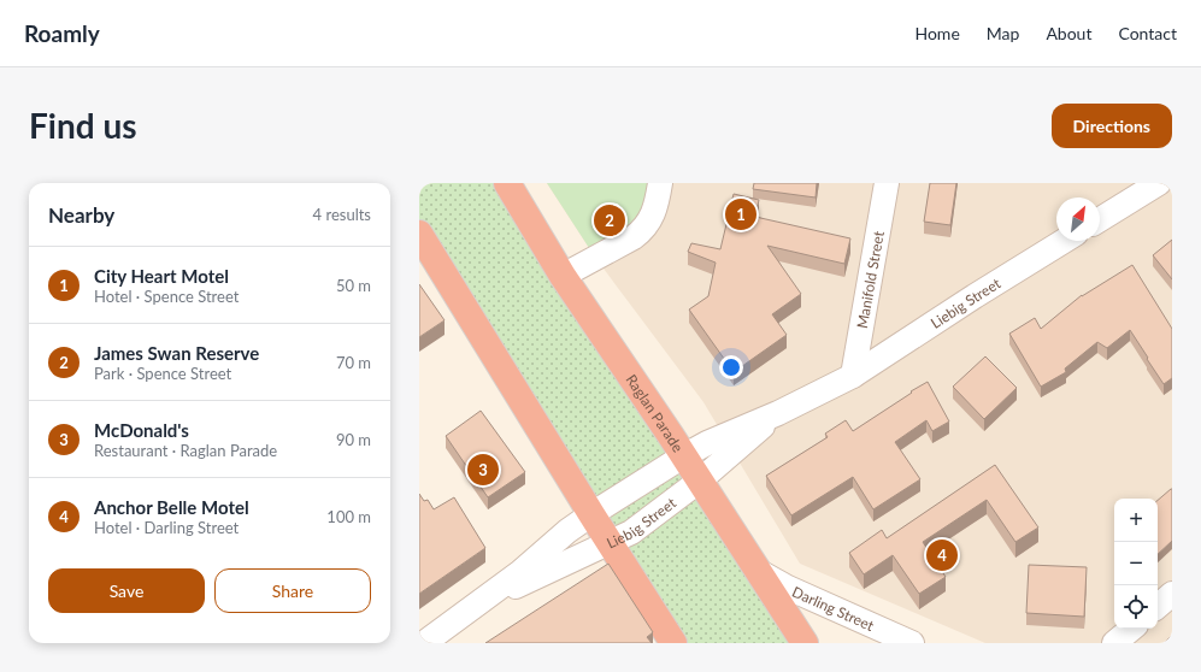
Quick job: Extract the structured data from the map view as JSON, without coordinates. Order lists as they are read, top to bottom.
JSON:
{
  "streets": {
    "highway": ["Raglan Parade"],
    "street": ["Manifold Street", "Liebig Street", "Darling Street"]
  },
  "crossings": [
    ["Manifold Street", "Liebig Street"],
    ["Liebig Street", "Raglan Parade"],
    ["Raglan Parade", "Darling Street"]
  ],
  "north": "top right",
  "page": {
    "header": "Roamly",
    "nav": [
      "Home",
      "Map",
      "About",
      "Contact"
    ],
    "buttons": [
      "Directions",
      ["Save", "Share"]
    ],
    "title": "Find us",
    "heading": ["Nearby", "4 results"],
    "pins": [
      "1",
      "2",
      "3",
      "4"
    ],
    "list": [
      {
        "mark": "1",
        "name": "City Heart Motel",
        "note": "Hotel · Spence Street",
        "value": "50 m"
      },
      {
        "mark": "2",
        "name": "James Swan Reserve",
        "note": "Park · Spence Street",
        "value": "70 m"
      },
      {
        "mark": "3",
        "name": "McDonald's",
        "note": "Restaurant · Raglan Parade",
        "value": "90 m"
      },
      {
        "mark": "4",
        "name": "Anchor Belle Motel",
        "note": "Hotel · Darling Street",
        "value": "100 m"
      }
    ],
    "map_buttons": ["+", "−"]
  }
}
